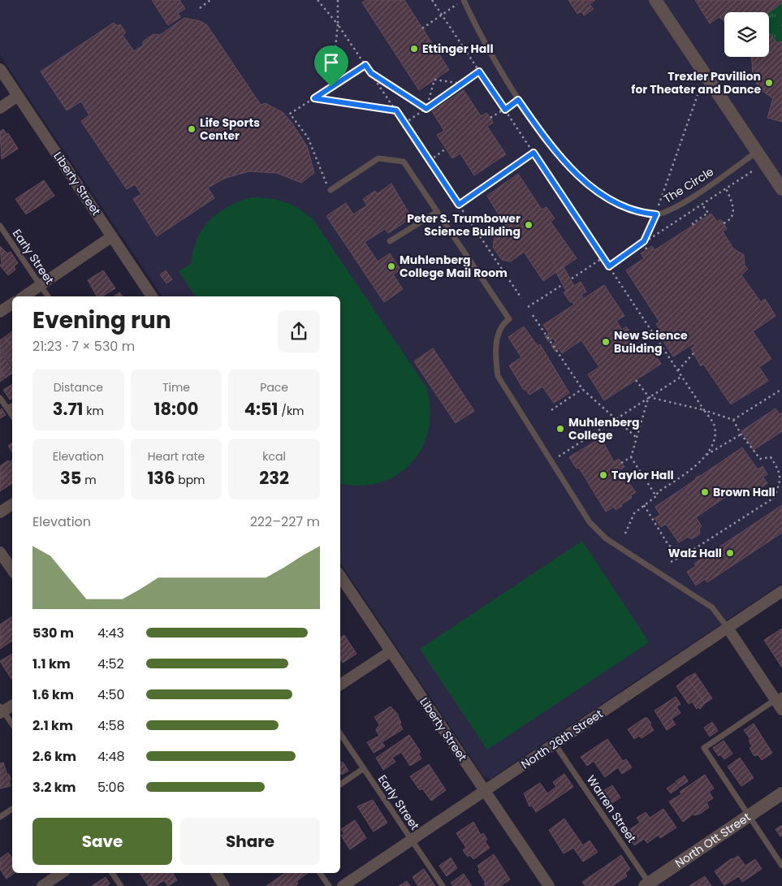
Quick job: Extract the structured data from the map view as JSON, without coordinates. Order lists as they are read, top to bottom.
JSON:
{
  "streets": {
    "street": ["Liberty Street", "North 26th Street", "North Ott Street"],
    "lane": ["The Circle", "Early Street", "Warren Street"]
  },
  "crossings": [
    ["Liberty Street", "North 26th Street"],
    ["Early Street", "North 26th Street"],
    ["North 26th Street", "Warren Street"],
    ["Warren Street", "North Ott Street"]
  ],
  "places": [
    "Ettinger Hall",
    "Trexler Pavillion for Theater and Dance",
    "Life Sports Center",
    "Peter S. Trumbower Science Building",
    "Muhlenberg College Mail Room",
    "New Science Building",
    "Muhlenberg College",
    "Taylor Hall",
    "Brown Hall",
    "Walz Hall"
  ],
  "page": {
    "heading": ["Evening run", "21:23 · 7 × 530 m"],
    "stats": [
      ["Distance", "3.71 km"],
      ["Time", "18:00"],
      ["Pace", "4:51 /km"],
      ["Elevation", "35 m"],
      ["Heart rate", "136 bpm"],
      ["kcal", "232"]
    ],
    "chart": ["Elevation", "222–227 m"],
    "list": [
      {
        "name": "530 m",
        "note": "4:43"
      },
      {
        "name": "1.1 km",
        "note": "4:52"
      },
      {
        "name": "1.6 km",
        "note": "4:50"
      },
      {
        "name": "2.1 km",
        "note": "4:58"
      },
      {
        "name": "2.6 km",
        "note": "4:48"
      },
      {
        "name": "3.2 km",
        "note": "5:06"
      }
    ],
    "buttons": ["Save", "Share"]
  }
}
